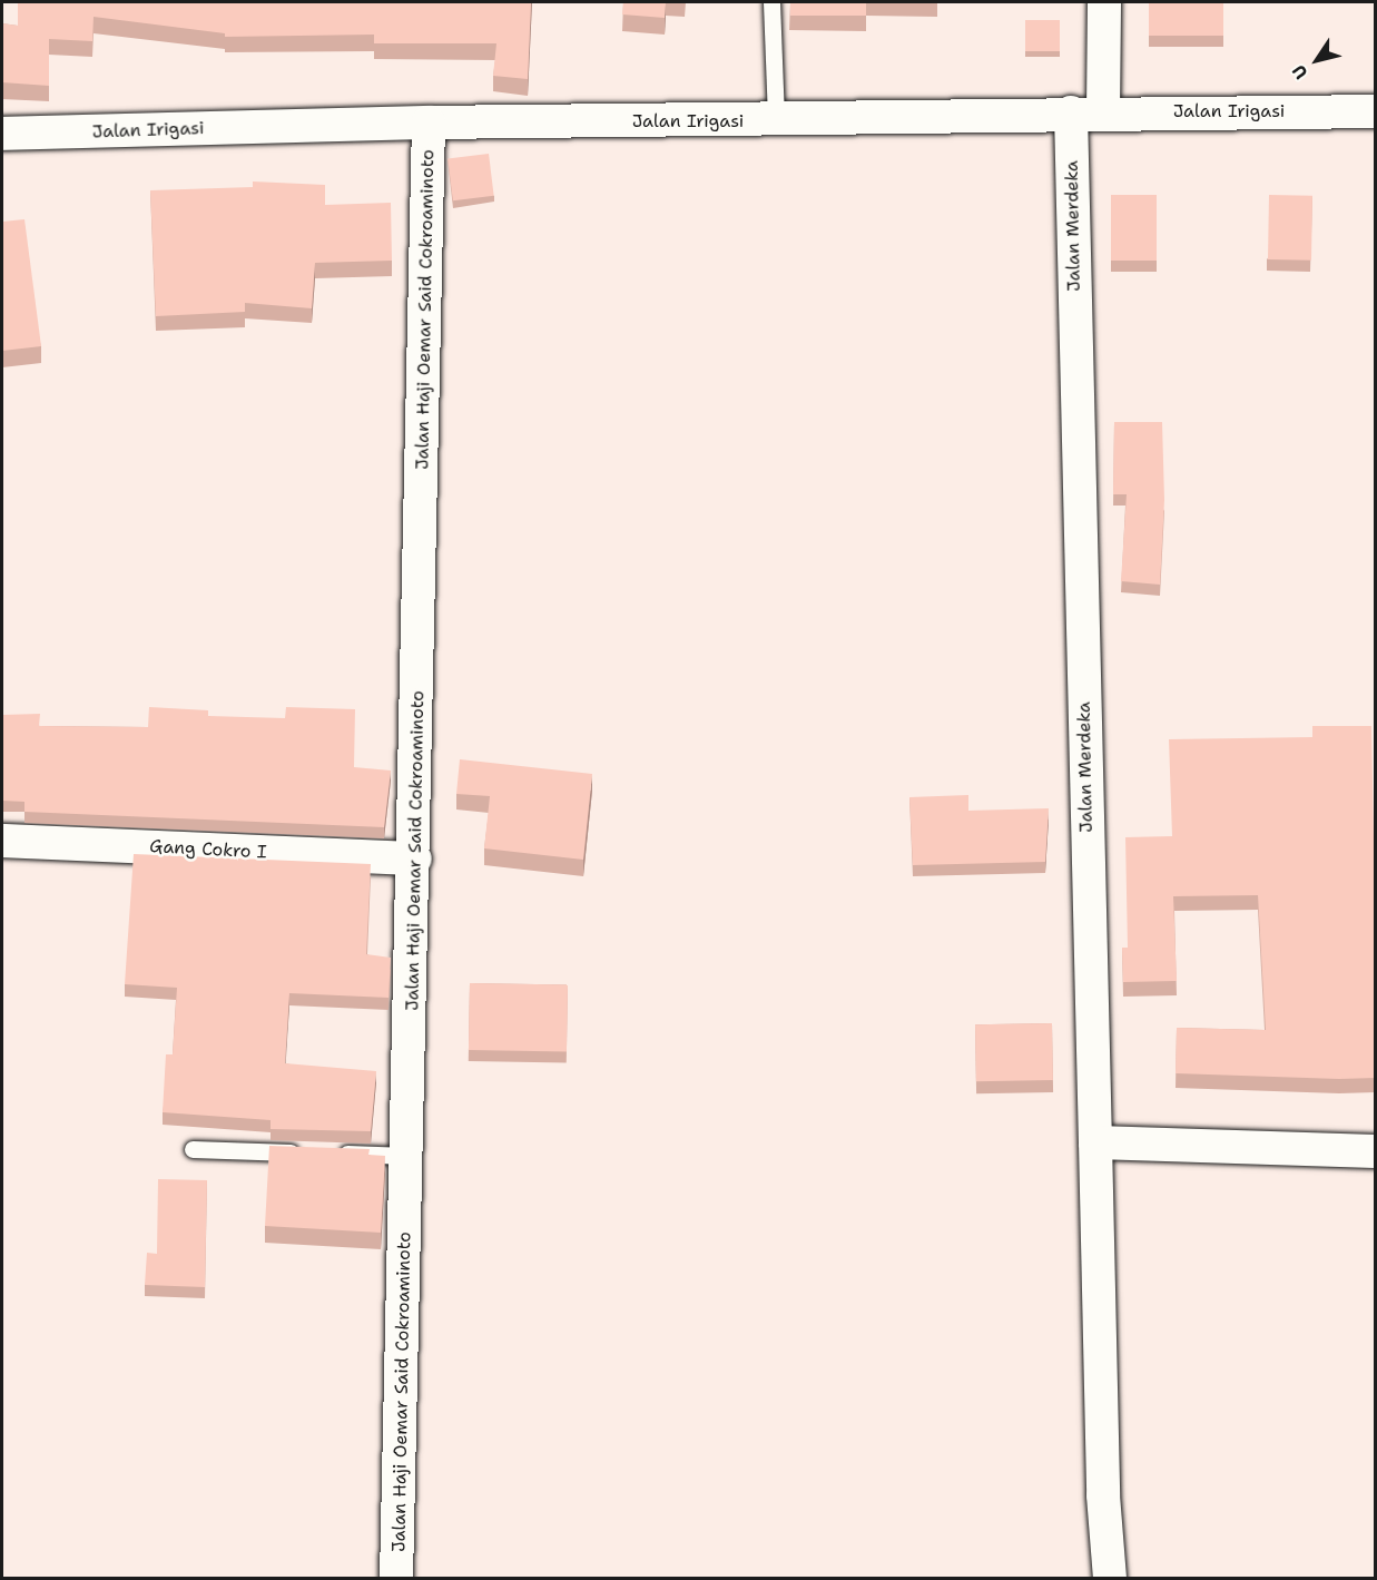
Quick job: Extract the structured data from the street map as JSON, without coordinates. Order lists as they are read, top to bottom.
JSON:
{
  "streets": {
    "street": [
      "Jalan Irigasi",
      "Jalan Merdeka",
      "Jalan Haji Oemar Said Cokroaminoto",
      "Gang Cokro I"
    ]
  },
  "crossings": [
    ["Jalan Irigasi", "Jalan Merdeka"],
    ["Jalan Irigasi", "Jalan Haji Oemar Said Cokroaminoto"],
    ["Jalan Haji Oemar Said Cokroaminoto", "Gang Cokro I"]
  ],
  "north": "bottom left"
}
